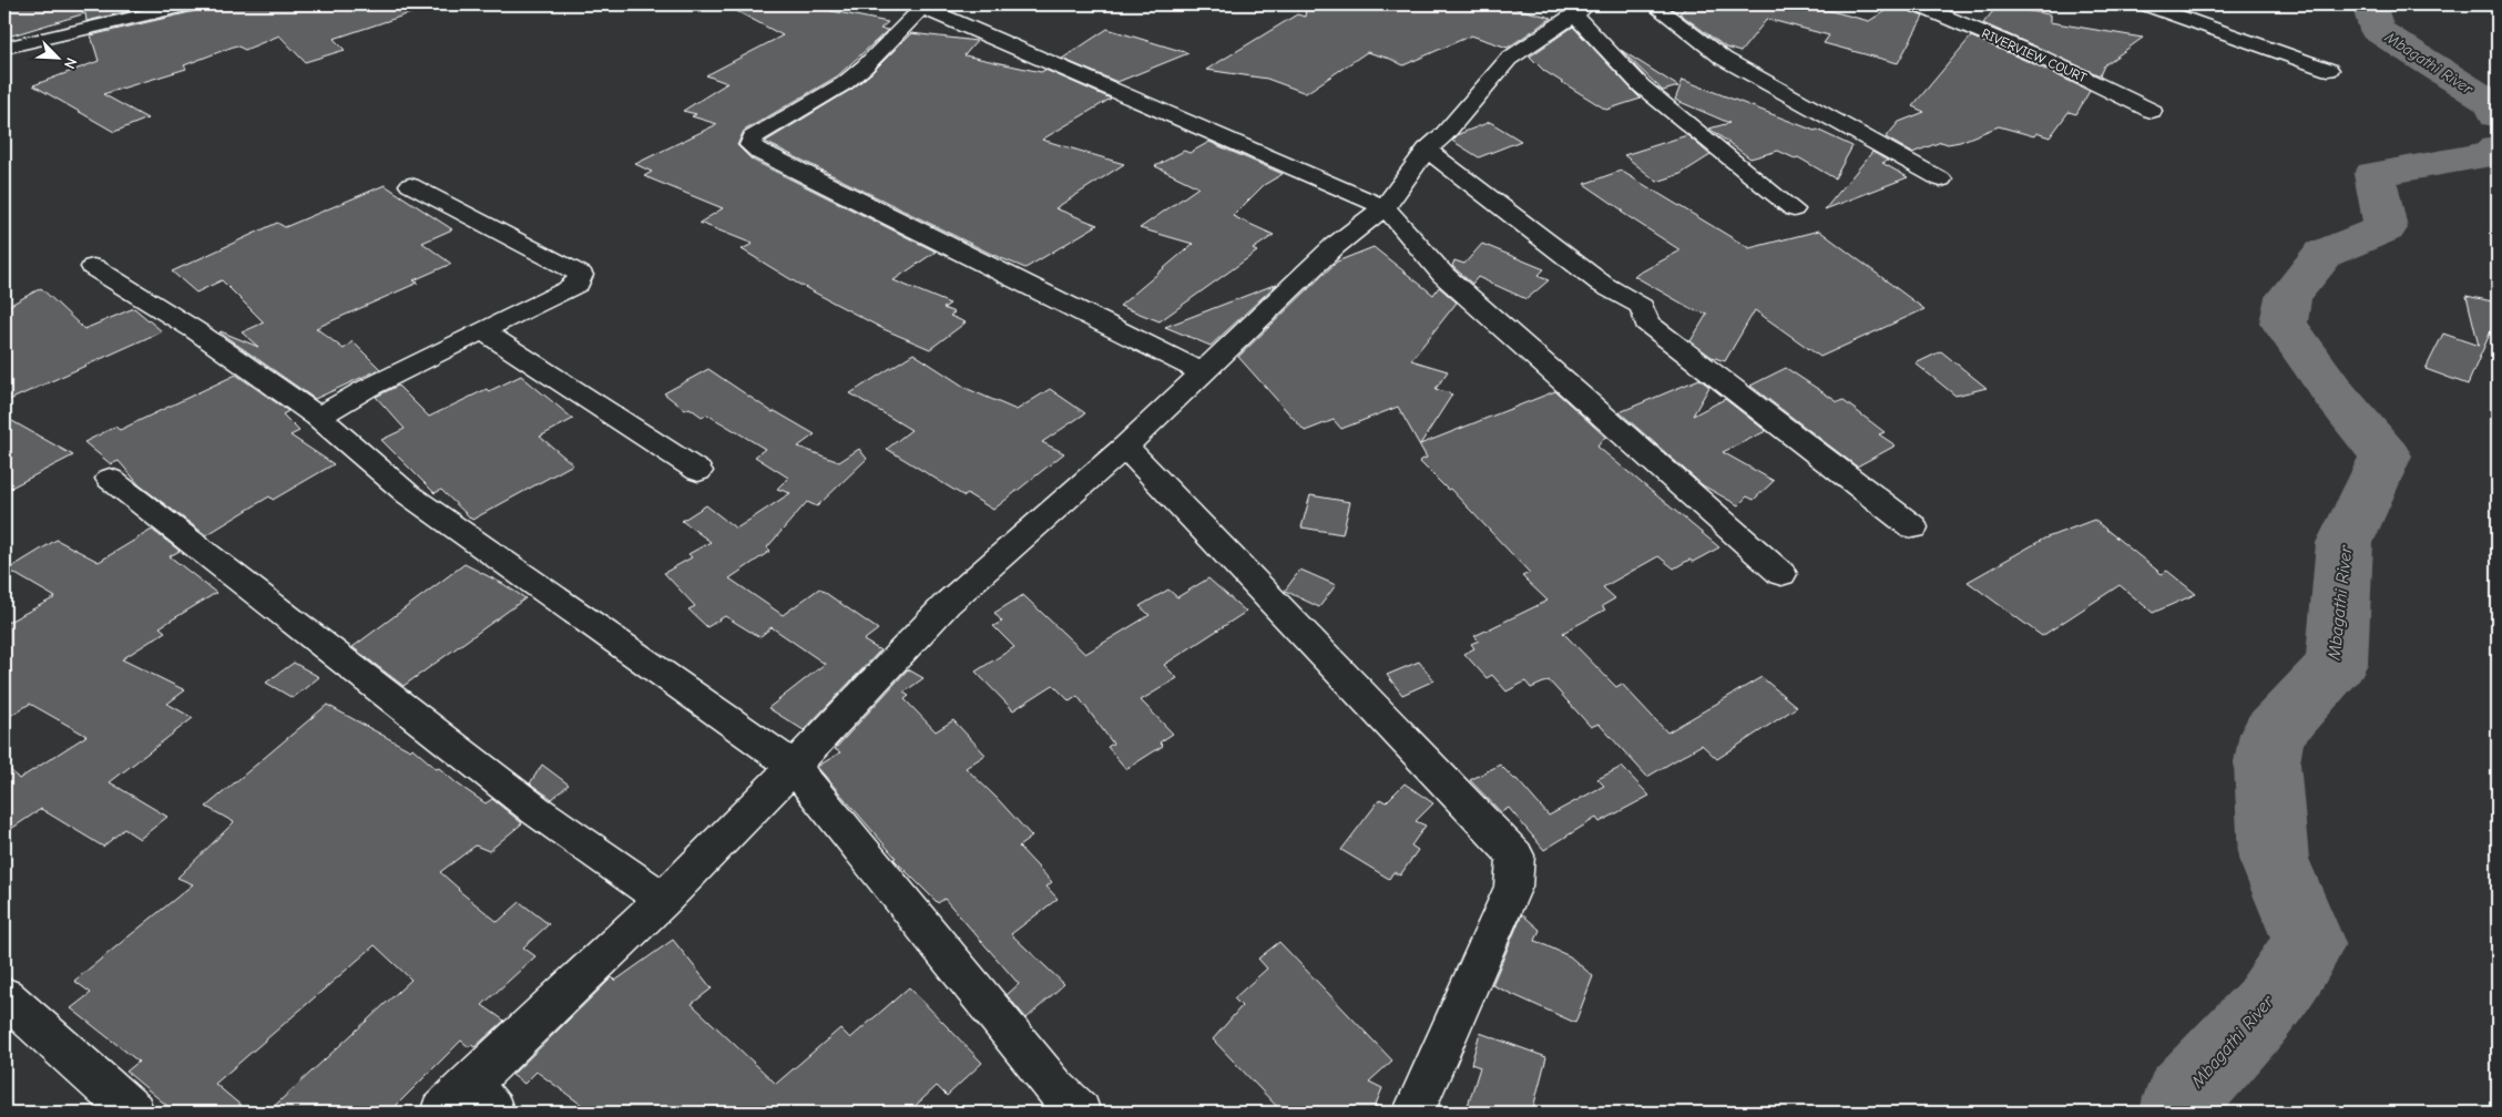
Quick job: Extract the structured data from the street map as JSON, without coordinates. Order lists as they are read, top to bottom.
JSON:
{
  "streets": {
    "street": ["RIVERVIEW COURT"]
  },
  "water": ["Mbagathi River"],
  "north": "bottom right"
}
